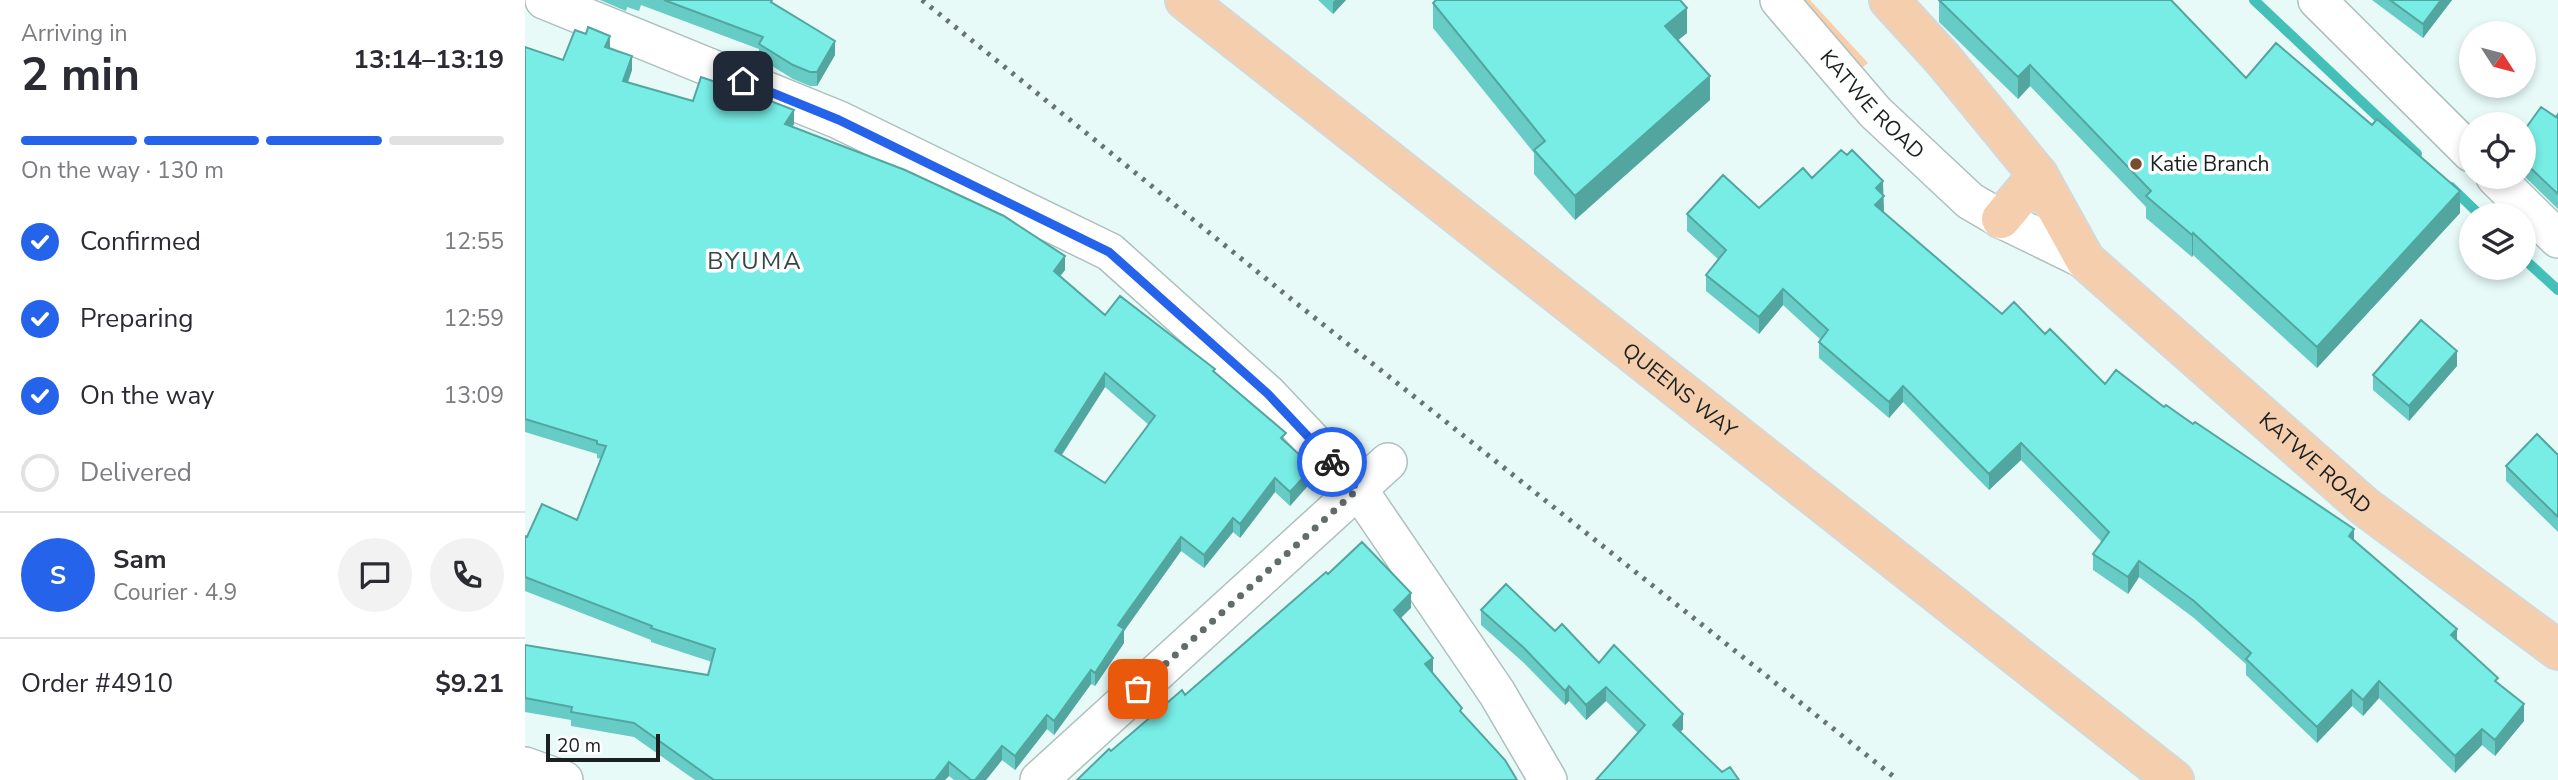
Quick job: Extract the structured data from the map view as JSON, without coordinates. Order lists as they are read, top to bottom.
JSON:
{
  "streets": {
    "highway": ["KATWE ROAD", "QUEENS WAY"]
  },
  "districts": ["BYUMA"],
  "places": ["Katie Branch"],
  "scale_bar": "20 m",
  "north": "bottom right",
  "page": {
    "heading": ["2 min", "Arriving in", "13:14–13:19"],
    "panel": [
      "Sam",
      "Courier · 4.9",
      "Order #4910",
      "$9.21"
    ],
    "bar": "On the way · 130 m",
    "list": [
      ["Confirmed", "12:55"],
      ["Preparing", "12:59"],
      ["On the way", "13:09"],
      "Delivered"
    ],
    "round": "S",
    "scale": "20 m"
  }
}
